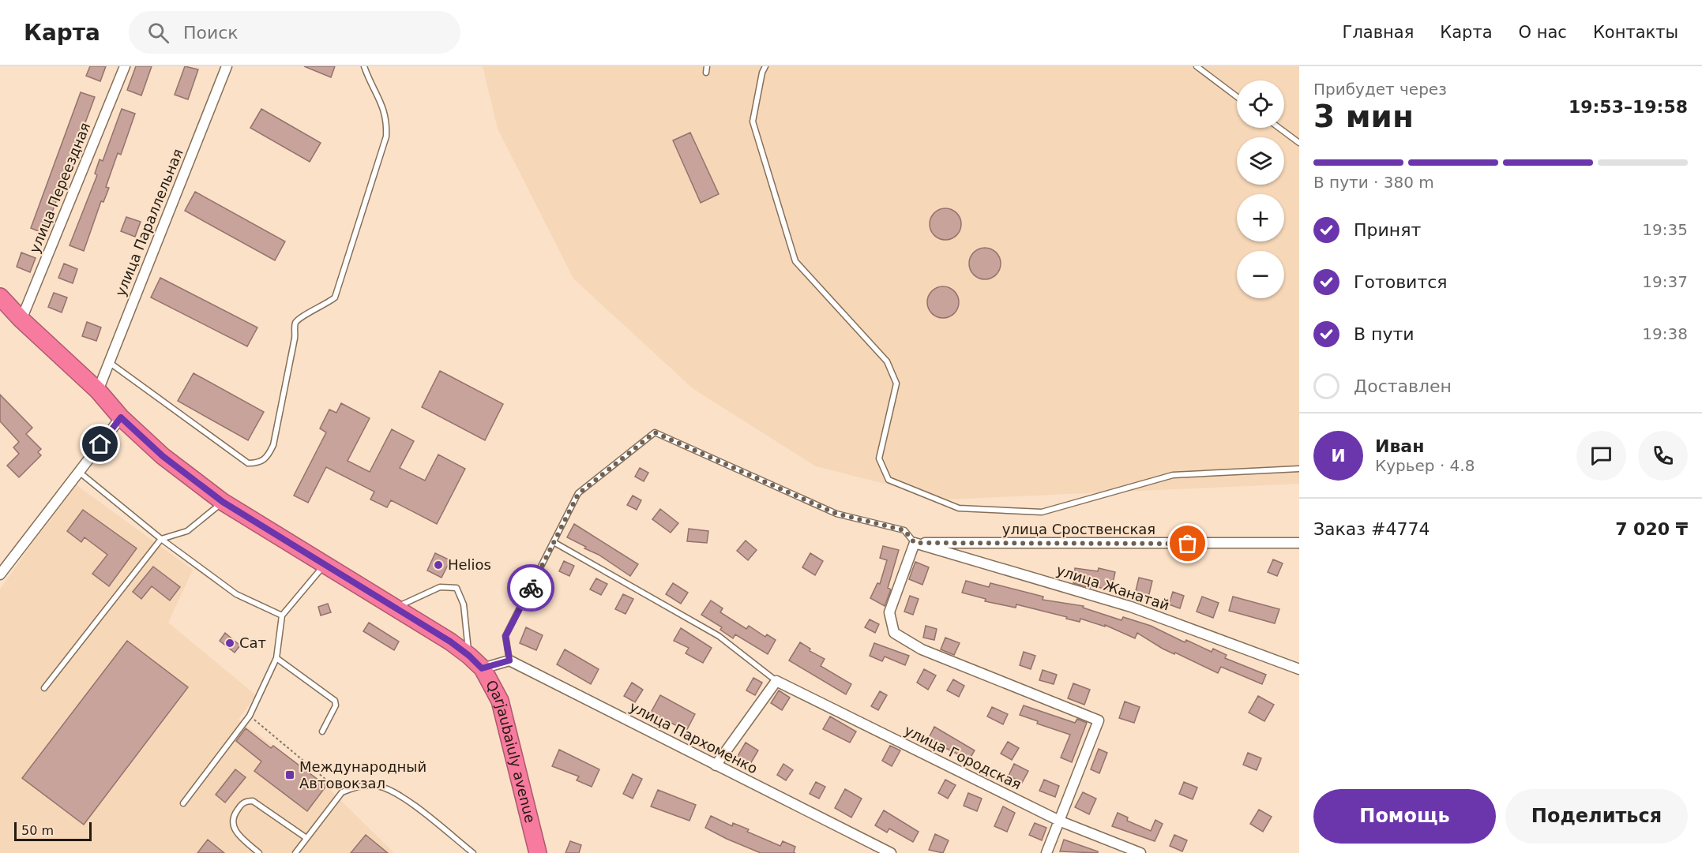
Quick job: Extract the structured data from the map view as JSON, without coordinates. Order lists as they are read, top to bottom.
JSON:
{
  "streets": {
    "highway": ["Qarjaubaiuly avenue"],
    "street": [
      "улица Переездная",
      "улица Параллельная",
      "улица Сроственская",
      "улица Жанатай",
      "улица Пархоменко",
      "улица Городская"
    ]
  },
  "crossings": [
    ["улица Переездная", "Qarjaubaiuly avenue"],
    ["улица Параллельная", "Qarjaubaiuly avenue"],
    ["улица Сроственская", "улица Жанатай"]
  ],
  "places": {
    "other": ["Helios", "Сат"],
    "transit": ["Международный Автовокзал"]
  },
  "scale_bar": "50 m",
  "page": {
    "header": "Карта",
    "search": "Поиск",
    "nav": [
      "Главная",
      "Карта",
      "О нас",
      "Контакты"
    ],
    "heading": ["3 мин", "Прибудет через", "19:53–19:58"],
    "panel": [
      "Иван",
      "Курьер · 4.8",
      "Заказ #4774",
      "7 020 ₸"
    ],
    "map_buttons": ["+", "−"],
    "bar": "В пути · 380 m",
    "list": [
      ["Принят", "19:35"],
      ["Готовится", "19:37"],
      ["В пути", "19:38"],
      "Доставлен"
    ],
    "round": "И",
    "buttons": ["Помощь", "Поделиться"],
    "scale": "50 m"
  }
}
